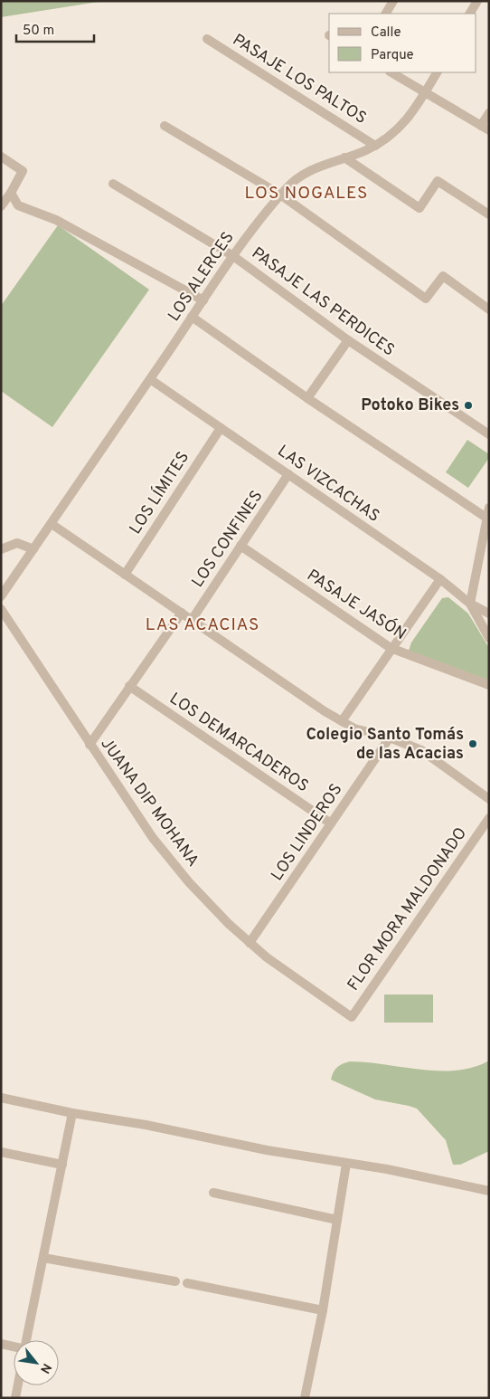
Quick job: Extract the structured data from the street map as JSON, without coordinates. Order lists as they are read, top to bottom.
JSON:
{
  "streets": {
    "street": [
      "PASAJE LOS PALTOS",
      "LOS ALERCES",
      "PASAJE LAS PERDICES",
      "LAS VIZCACHAS",
      "LOS LÍMITES",
      "LOS CONFINES",
      "PASAJE JASÓN",
      "LOS DEMARCADEROS",
      "JUANA DIP MOHANA",
      "LOS LINDEROS",
      "FLOR MORA MALDONADO"
    ]
  },
  "crossings": [
    ["PASAJE LOS PALTOS", "LOS ALERCES"],
    ["LOS ALERCES", "PASAJE LAS PERDICES"],
    ["LOS ALERCES", "LAS VIZCACHAS"],
    ["LAS VIZCACHAS", "LOS LÍMITES"],
    ["LAS VIZCACHAS", "LOS CONFINES"],
    ["LOS CONFINES", "PASAJE JASÓN"],
    ["LOS DEMARCADEROS", "LOS LINDEROS"],
    ["JUANA DIP MOHANA", "LOS LINDEROS"],
    ["JUANA DIP MOHANA", "FLOR MORA MALDONADO"]
  ],
  "districts": ["LOS NOGALES", "LAS ACACIAS"],
  "places": ["Potoko Bikes", "Colegio Santo Tomás de las Acacias"],
  "legend": ["Calle", "Parque"],
  "scale_bar": "50 m",
  "north": "bottom right"
}
